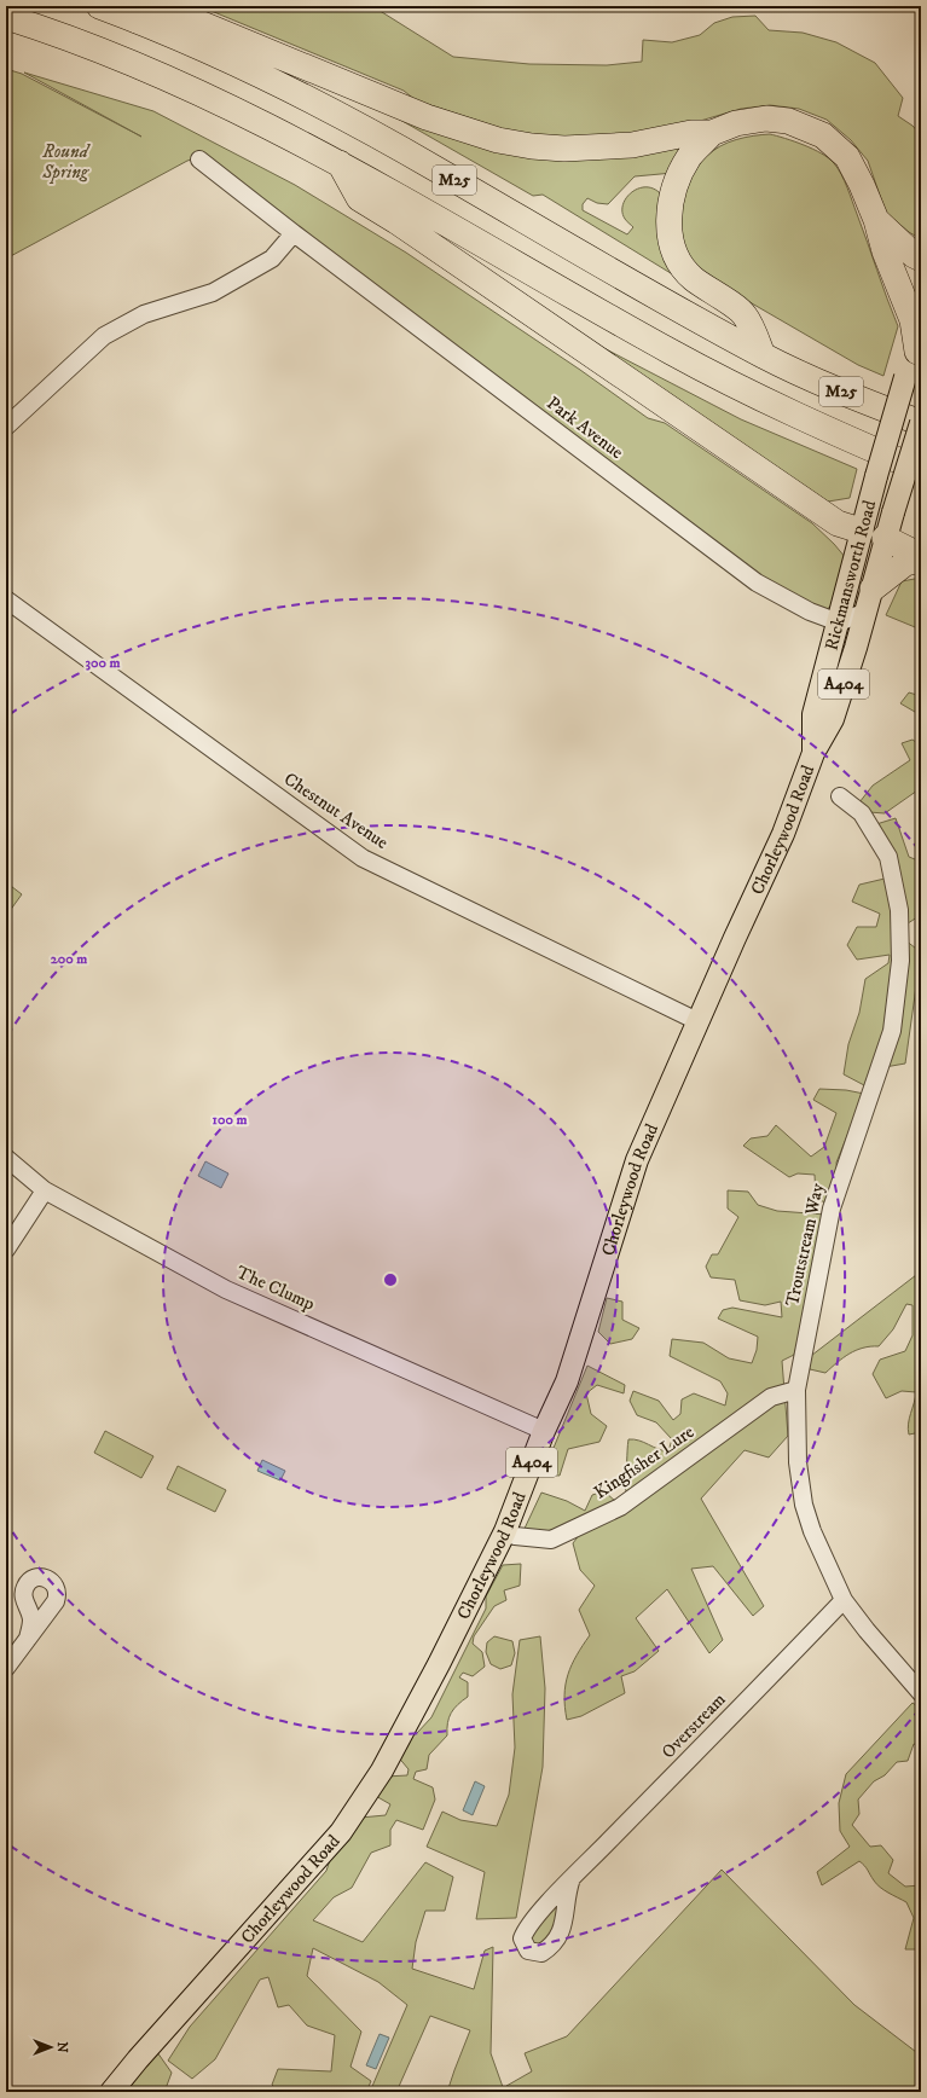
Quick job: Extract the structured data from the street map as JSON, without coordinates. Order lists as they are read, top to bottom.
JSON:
{
  "streets": {
    "highway": ["M25"],
    "main road": ["Rickmansworth Road", "A404", "Chorleywood Road"],
    "street": [
      "Park Avenue",
      "Chestnut Avenue",
      "Troutstream Way",
      "The Clump",
      "Kingfisher Lure",
      "Overstream"
    ]
  },
  "crossings": [
    ["M25", "Rickmansworth Road"],
    ["Park Avenue", "Rickmansworth Road"],
    ["Rickmansworth Road", "Chorleywood Road"],
    ["Chestnut Avenue", "Chorleywood Road"],
    ["Chorleywood Road", "The Clump"],
    ["Chorleywood Road", "Kingfisher Lure"],
    ["Troutstream Way", "Kingfisher Lure"],
    ["Troutstream Way", "Overstream"]
  ],
  "parks": ["Round Spring"],
  "north": "right",
  "rings": ["300 m", "200 m", "100 m"]
}
